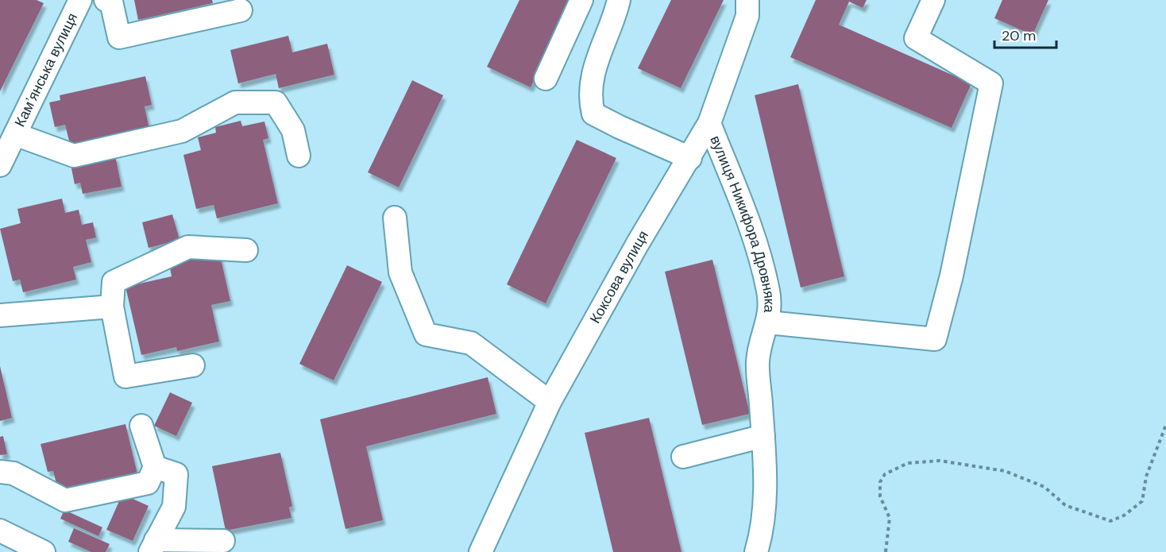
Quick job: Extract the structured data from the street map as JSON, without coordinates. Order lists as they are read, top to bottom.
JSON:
{
  "streets": {
    "street": ["Камʼянська вулиця", "вулиця Никифора Дровняка", "Коксова вулиця"]
  },
  "crossings": [
    ["вулиця Никифора Дровняка", "Коксова вулиця"]
  ],
  "scale_bar": "20 m"
}
